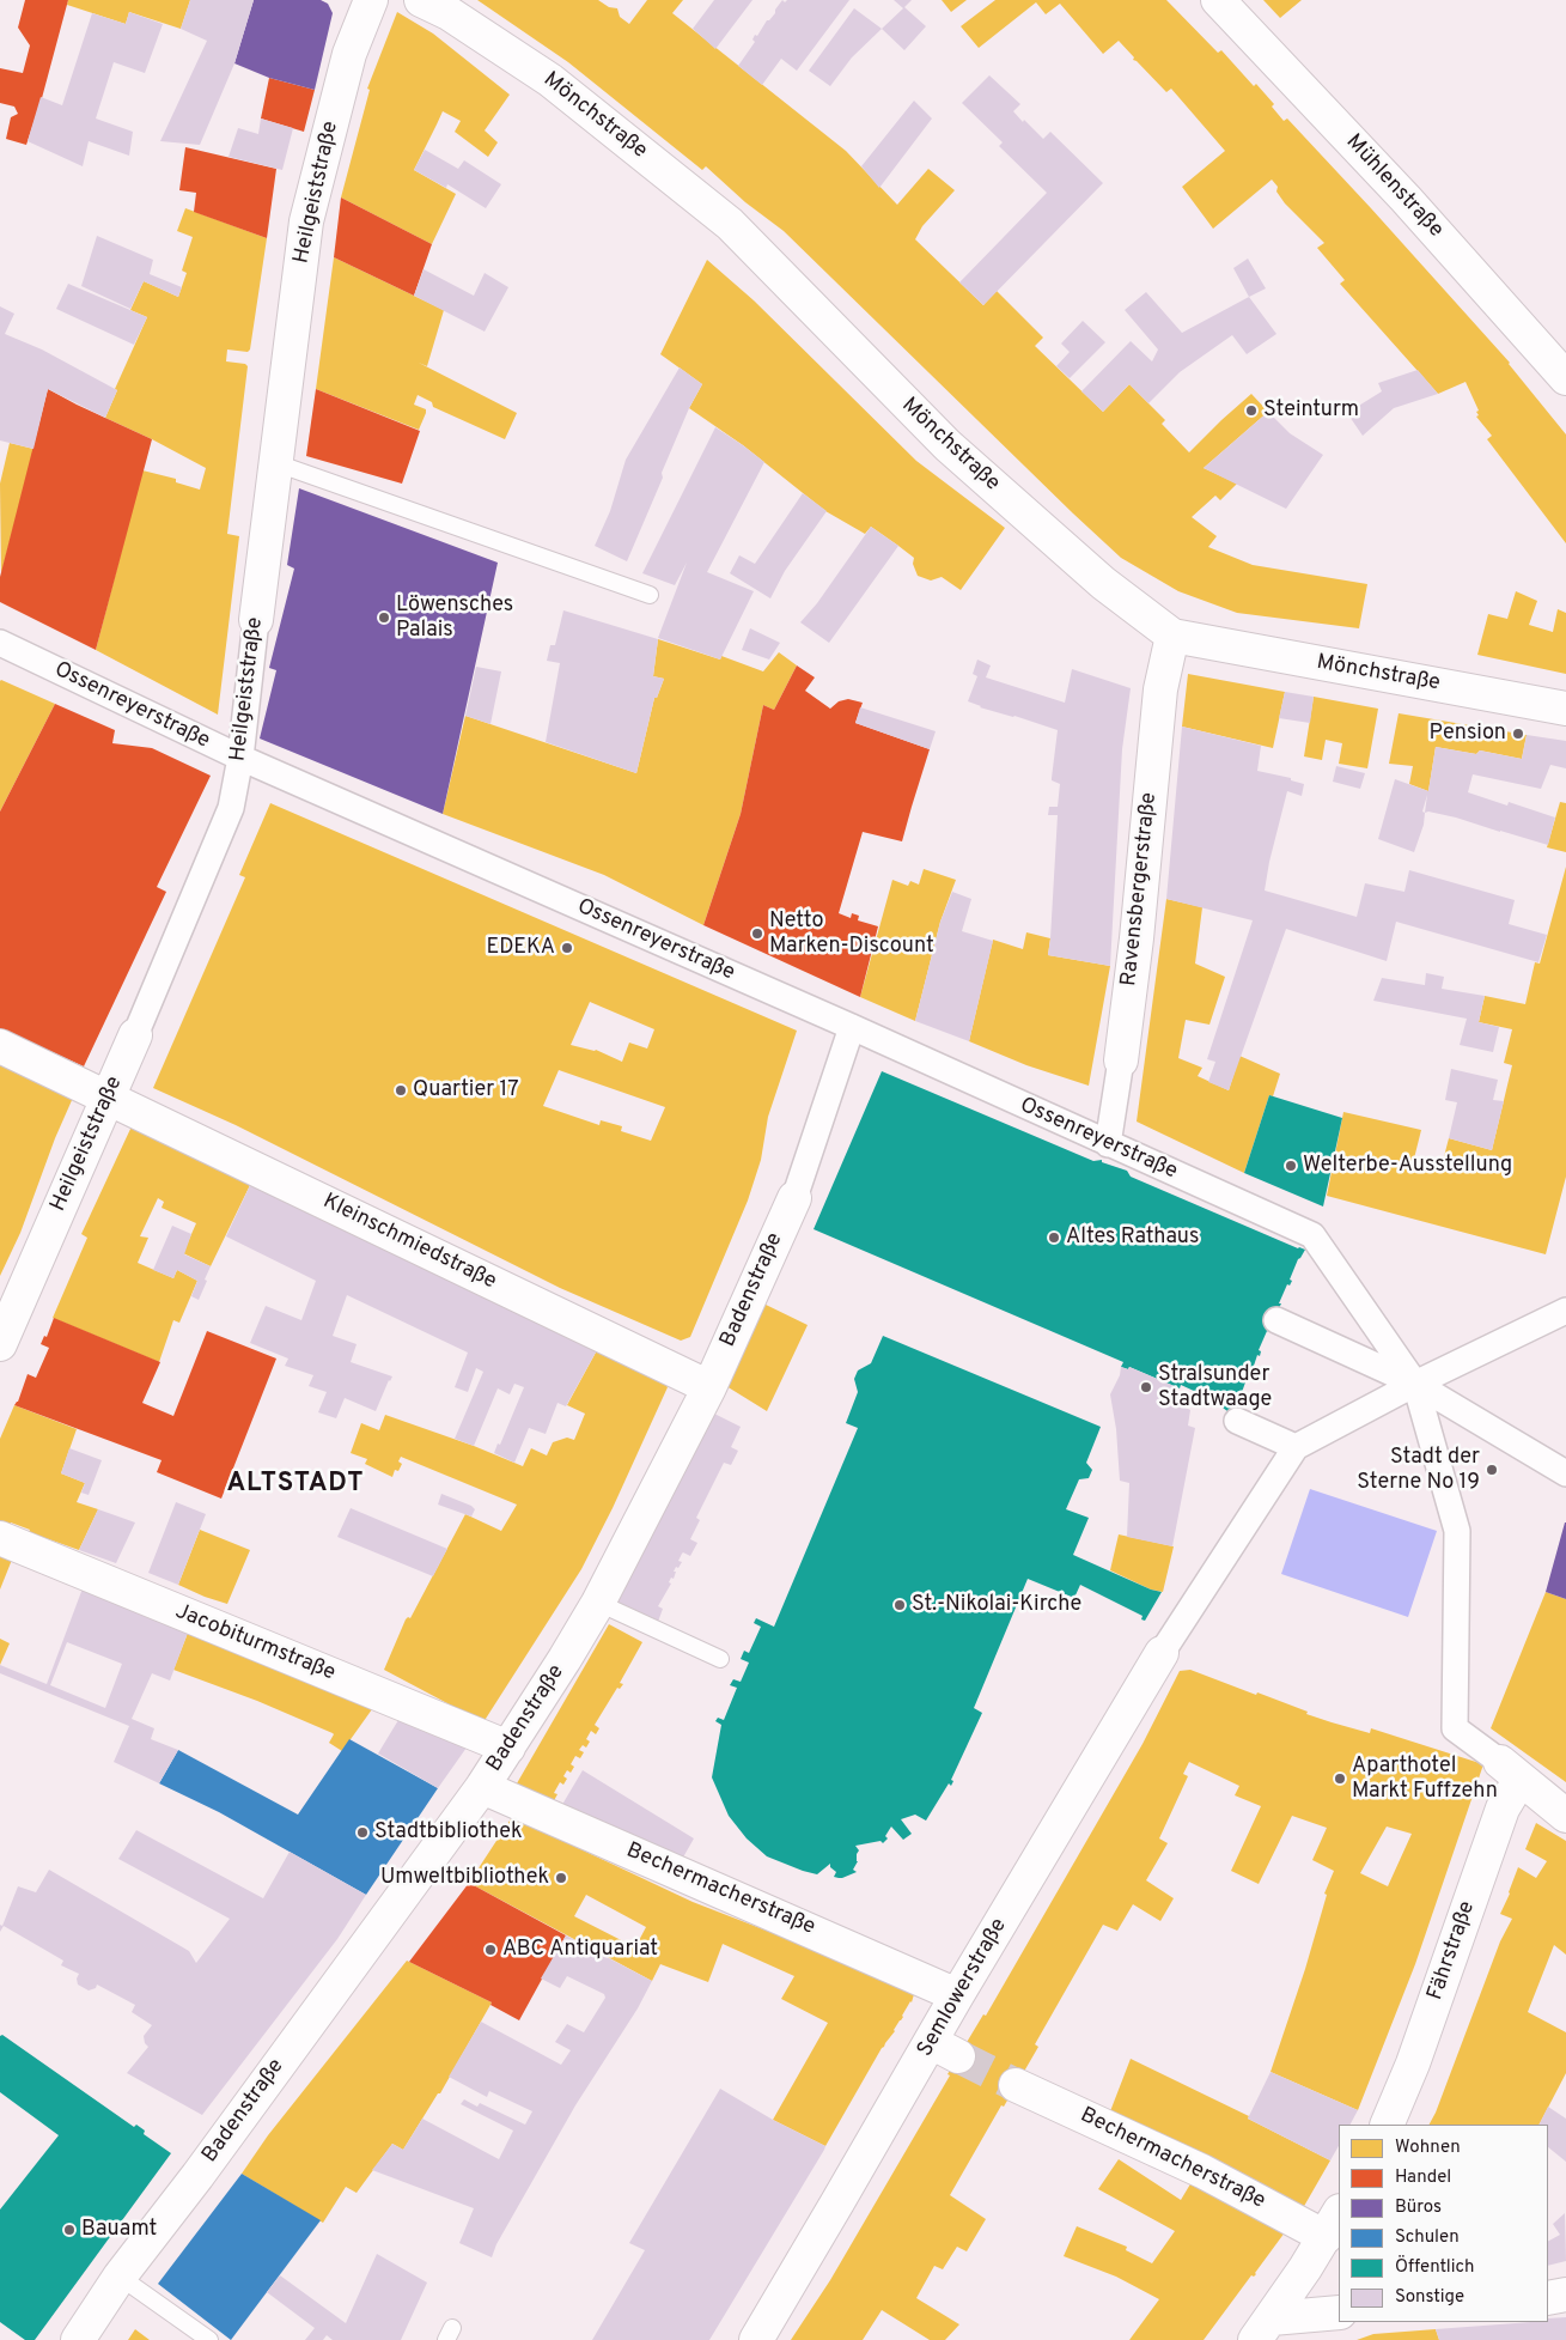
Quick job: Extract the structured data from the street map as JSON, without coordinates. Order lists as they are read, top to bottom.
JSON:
{
  "streets": {
    "street": [
      "Mönchstraße",
      "Mühlenstraße",
      "Heilgeiststraße",
      "Ossenreyerstraße",
      "Ravensbergerstraße",
      "Kleinschmiedstraße",
      "Badenstraße",
      "Jacobiturmstraße",
      "Bechermacherstraße",
      "Fährstraße",
      "Semlowerstraße"
    ]
  },
  "crossings": [
    ["Mönchstraße", "Ravensbergerstraße"],
    ["Heilgeiststraße", "Ossenreyerstraße"],
    ["Heilgeiststraße", "Kleinschmiedstraße"],
    ["Ossenreyerstraße", "Ravensbergerstraße"],
    ["Ossenreyerstraße", "Badenstraße"],
    ["Kleinschmiedstraße", "Badenstraße"],
    ["Badenstraße", "Jacobiturmstraße"],
    ["Badenstraße", "Bechermacherstraße"],
    ["Bechermacherstraße", "Semlowerstraße"]
  ],
  "districts": ["ALTSTADT"],
  "places": [
    "Steinturm",
    "Löwensches Palais",
    "Pension",
    "Netto Marken-Discount",
    "EDEKA",
    "Quartier 17",
    "Welterbe-Ausstellung",
    "Altes Rathaus",
    "Stralsunder Stadtwaage",
    "Stadt der Sterne No 19",
    "St.-Nikolai-Kirche",
    "Aparthotel Markt Fuffzehn",
    "Stadtbibliothek",
    "Umweltbibliothek",
    "ABC Antiquariat",
    "Bauamt"
  ],
  "legend": [
    "Wohnen",
    "Handel",
    "Büros",
    "Schulen",
    "Öffentlich",
    "Sonstige"
  ]
}
